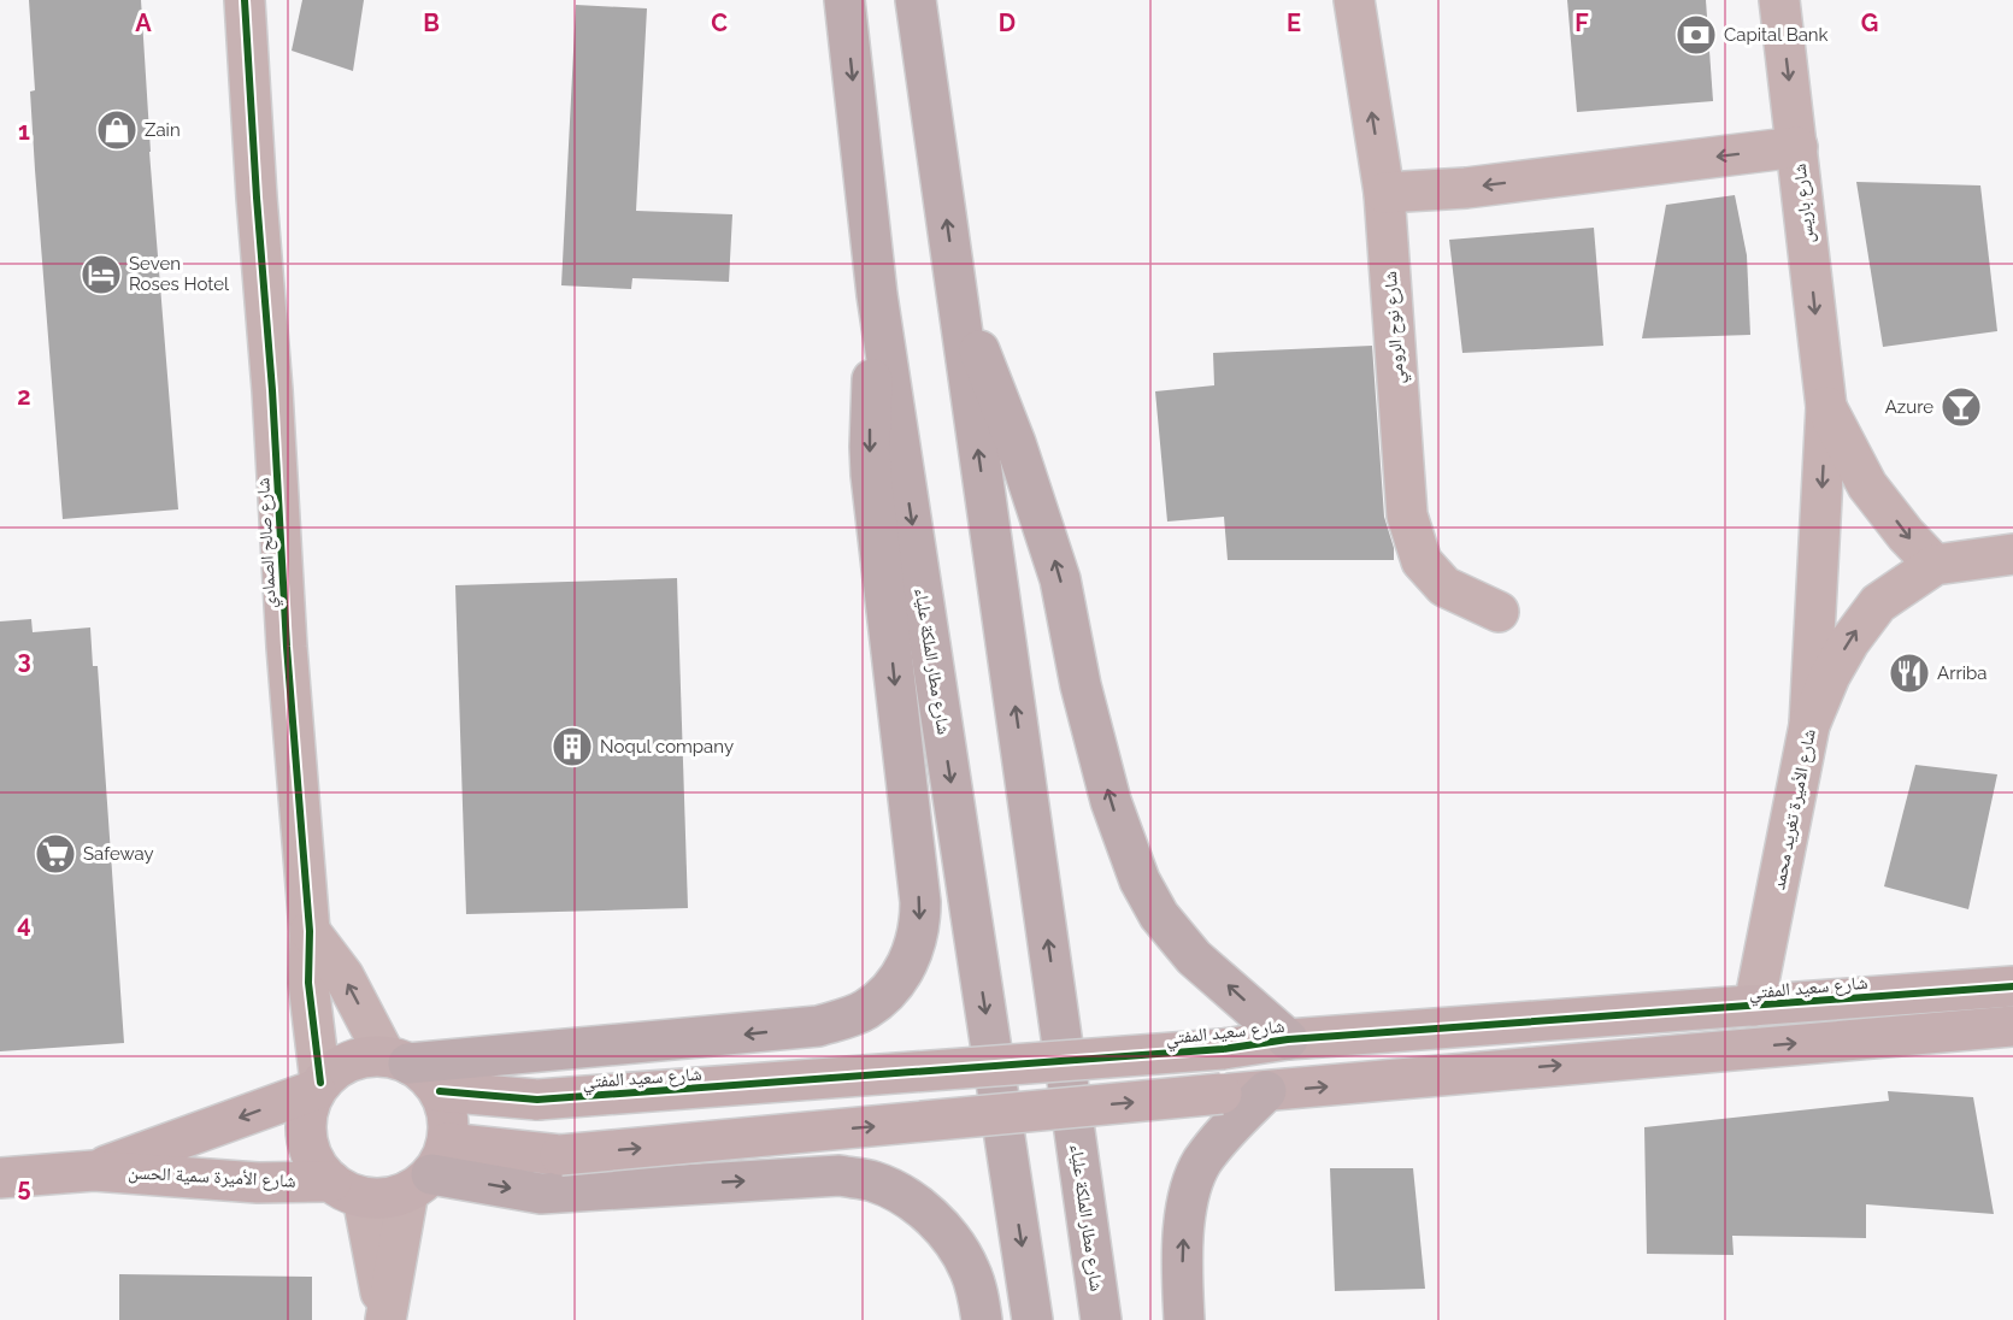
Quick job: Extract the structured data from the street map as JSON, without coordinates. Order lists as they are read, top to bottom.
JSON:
{
  "streets": {
    "highway": ["شارع مطار الملكة علياء"],
    "street": [
      "شارع باريس",
      "شارع نوح الرومي",
      "شارع صالح الصمادي",
      "شارع الأميرة تغريد محمد",
      "شارع سعيد المفتي",
      "شارع الأميرة سمية الحسن"
    ]
  },
  "crossings": [
    ["شارع باريس", "شارع الأميرة تغريد محمد"],
    ["شارع صالح الصمادي", "شارع سعيد المفتي"],
    ["شارع صالح الصمادي", "شارع الأميرة سمية الحسن"],
    ["شارع الأميرة تغريد محمد", "شارع سعيد المفتي"],
    ["شارع سعيد المفتي", "شارع الأميرة سمية الحسن"]
  ],
  "one_way": ["شارع باريس", "شارع الأميرة تغريد محمد"],
  "places": {
    "bank": ["Capital Bank"],
    "shop": ["Zain"],
    "hotel": ["Seven Roses Hotel"],
    "bar": ["Azure"],
    "restaurant": ["Arriba"],
    "building": ["Noqul company"],
    "supermarket": ["Safeway"]
  },
  "grid": {
    "columns": [
      "A",
      "B",
      "C",
      "D",
      "E",
      "F",
      "G"
    ],
    "rows": [
      "1",
      "2",
      "3",
      "4",
      "5"
    ]
  }
}
